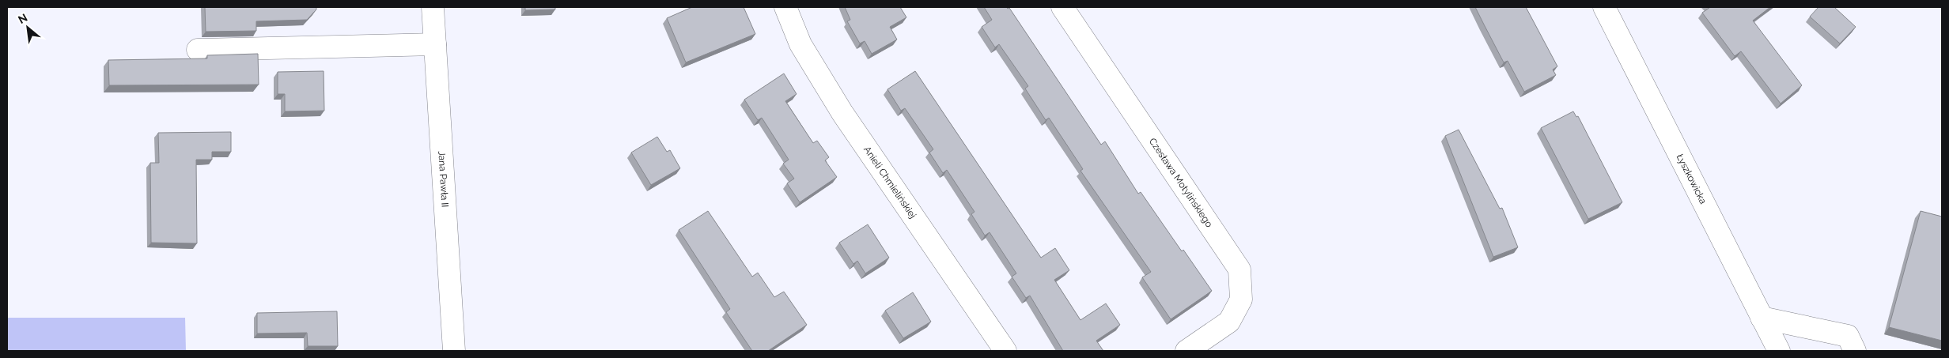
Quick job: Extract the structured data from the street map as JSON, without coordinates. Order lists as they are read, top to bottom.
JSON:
{
  "streets": {
    "street": [
      "Jana Pawła II",
      "Łyszkowicka",
      "Anieli Chmielińskiej",
      "Czesława Motylińskiego"
    ]
  },
  "north": "top left"
}
